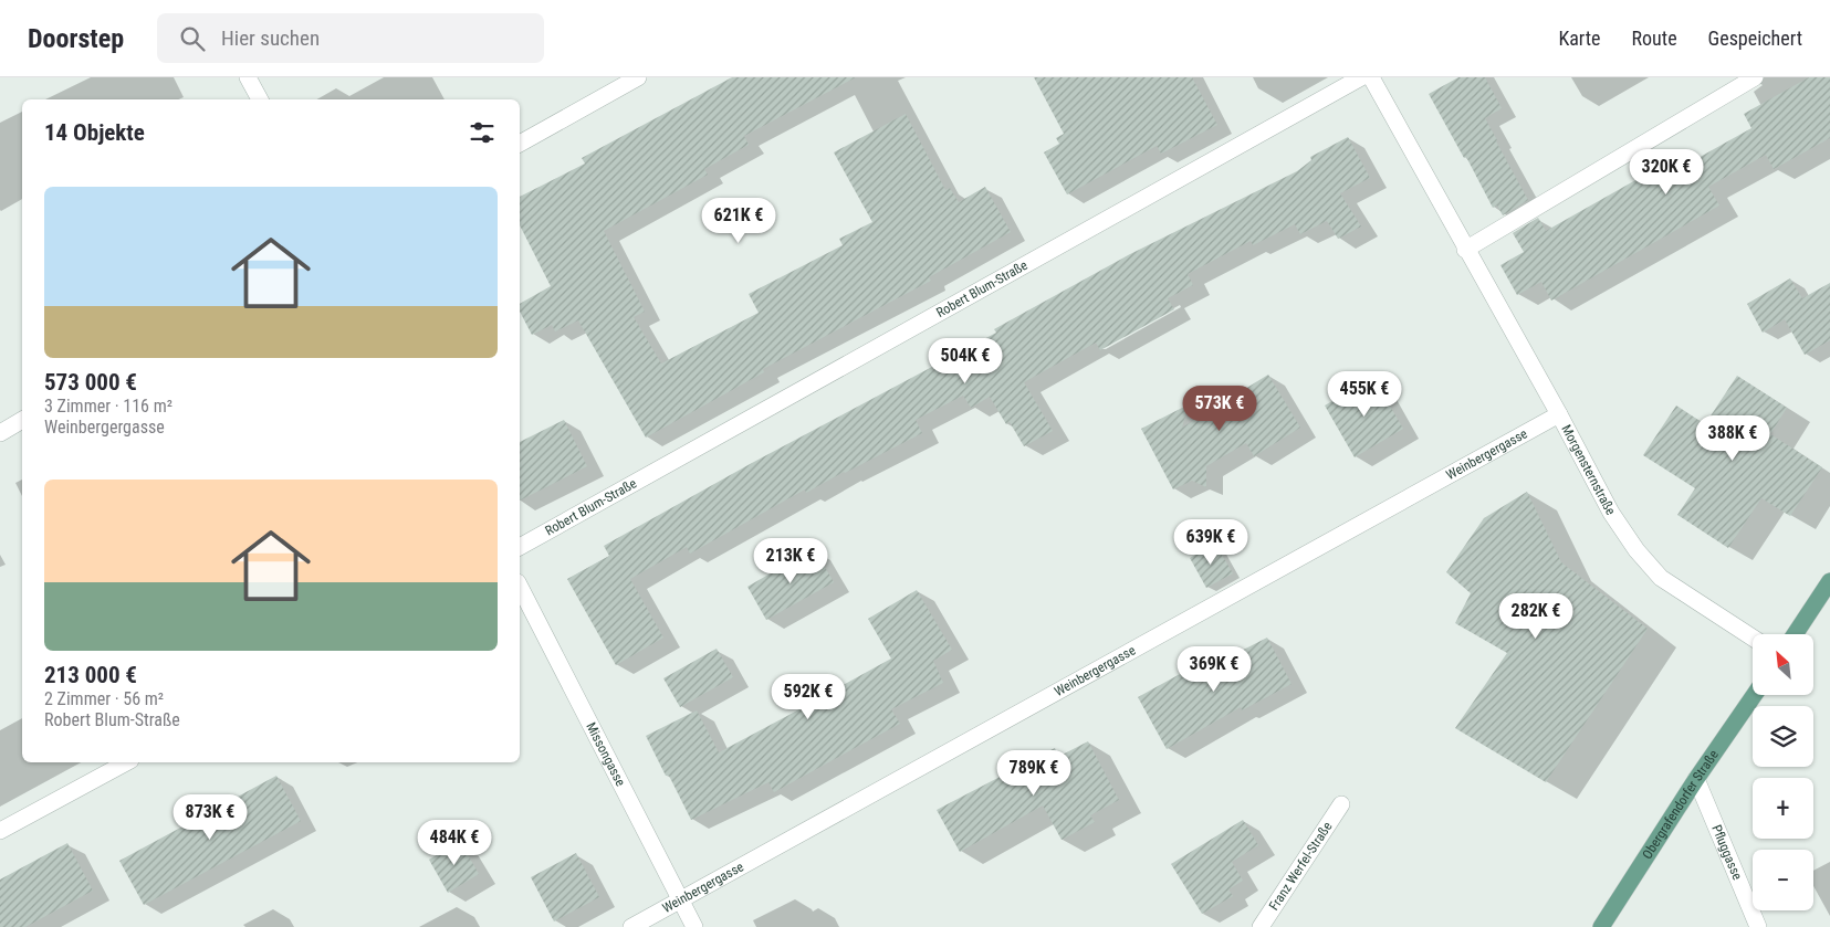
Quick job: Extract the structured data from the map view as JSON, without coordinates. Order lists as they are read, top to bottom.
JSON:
{
  "streets": {
    "main road": ["Obergrafendorfer Straße"],
    "street": [
      "Robert Blum-Straße",
      "Weinbergergasse",
      "Morgensternstraße",
      "Missongasse",
      "Pfluggasse",
      "Franz Werfel-Straße"
    ]
  },
  "crossings": [
    ["Weinbergergasse", "Morgensternstraße"],
    ["Weinbergergasse", "Missongasse"],
    ["Obergrafendorfer Straße", "Pfluggasse"]
  ],
  "north": "top left",
  "page": {
    "header": "Doorstep",
    "search": "Hier suchen",
    "nav": ["Karte", "Route", "Gespeichert"],
    "heading": "14 Objekte",
    "price": [
      "320K €",
      "621K €",
      "504K €",
      "455K €",
      "573K €",
      "388K €",
      "639K €",
      "213K €",
      "282K €",
      "369K €",
      "592K €",
      "789K €",
      "873K €",
      "484K €"
    ],
    "list": [
      {
        "name": "573 000 €",
        "note": "3 Zimmer · 116 m² · Weinbergergasse"
      },
      {
        "name": "213 000 €",
        "note": "2 Zimmer · 56 m² · Robert Blum-Straße"
      }
    ],
    "map_buttons": ["+", "−"]
  }
}
